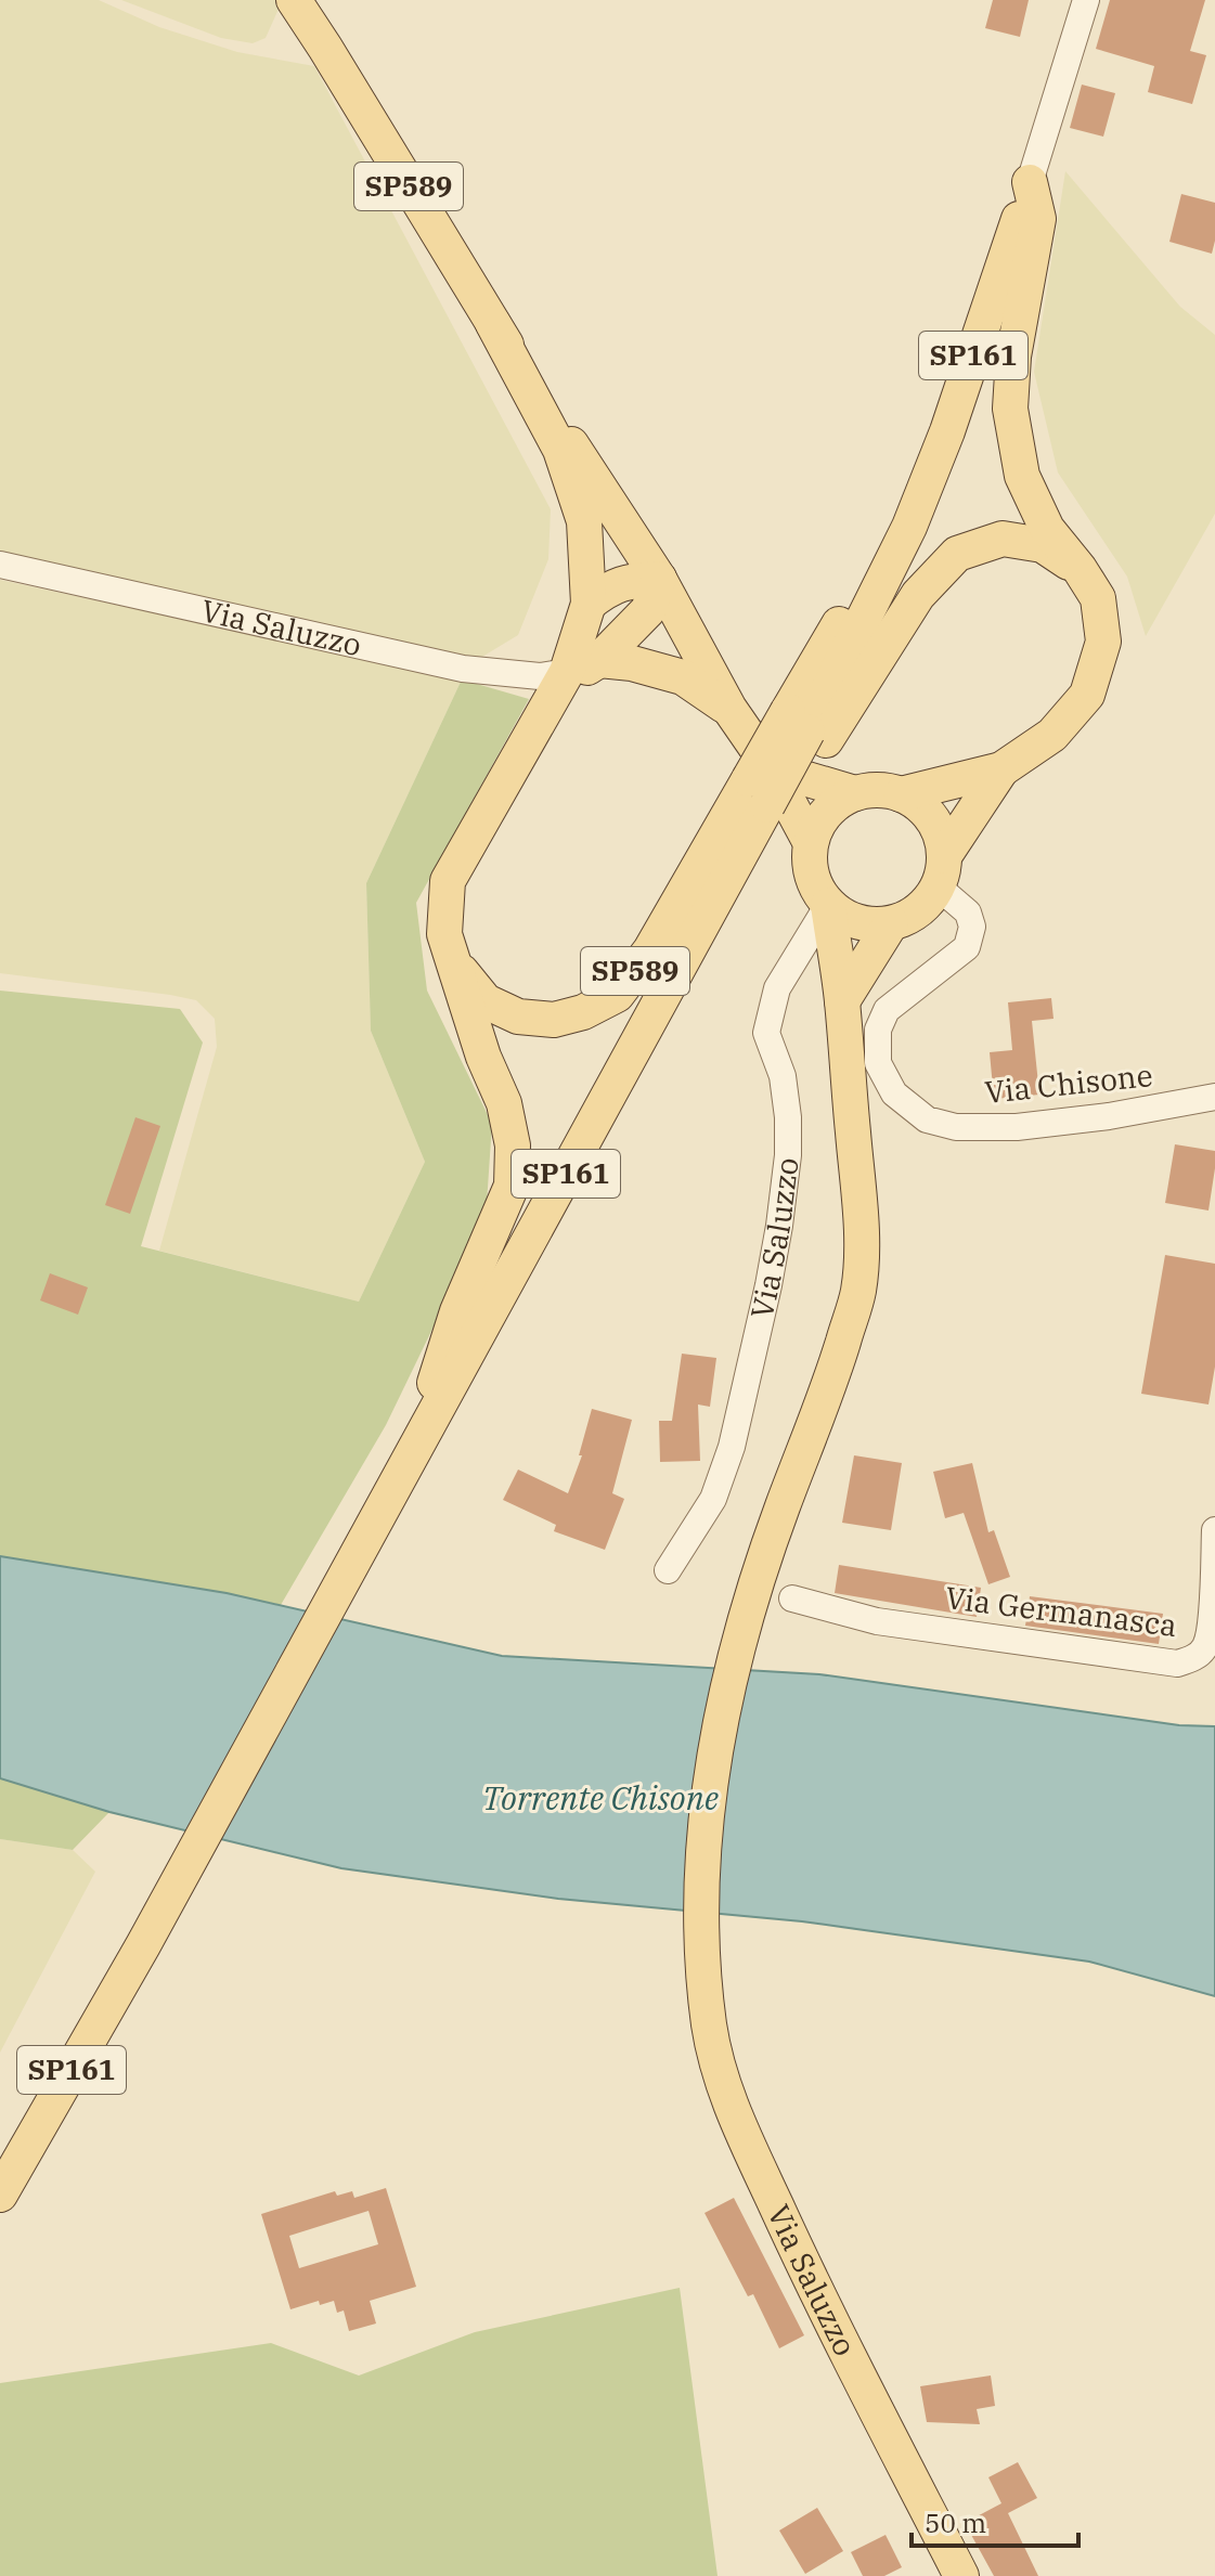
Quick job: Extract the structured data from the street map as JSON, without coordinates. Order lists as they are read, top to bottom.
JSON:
{
  "streets": {
    "main road": ["SP589", "SP161", "Via Saluzzo"],
    "street": ["Via Chisone", "Via Germanasca"]
  },
  "crossings": [
    ["SP589", "SP161"],
    ["SP589", "Via Saluzzo"],
    ["SP589", "Via Chisone"],
    ["Via Saluzzo", "Via Chisone"]
  ],
  "water": ["Torrente Chisone"],
  "scale_bar": "50 m"
}
